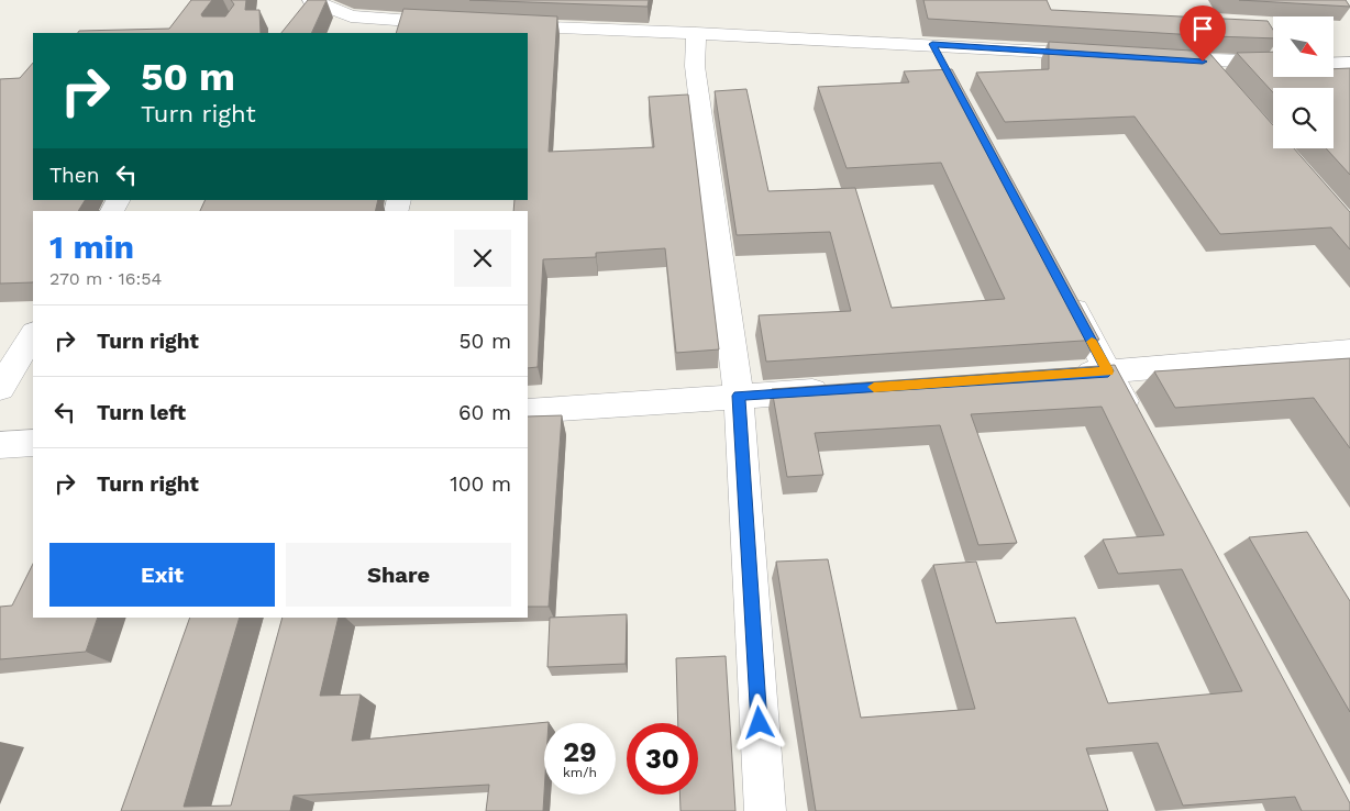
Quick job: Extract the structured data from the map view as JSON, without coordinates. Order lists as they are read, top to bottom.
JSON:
{
  "north": "bottom right",
  "page": {
    "turn": ["50 m", "Turn right"],
    "then": "Then",
    "heading": ["1 min", "270 m · 16:54"],
    "list": [
      {
        "name": "Turn right",
        "value": "50 m"
      },
      {
        "name": "Turn left",
        "value": "60 m"
      },
      {
        "name": "Turn right",
        "value": "100 m"
      }
    ],
    "buttons": ["Exit", "Share"],
    "speed": "29 km/h",
    "limit": "30"
  }
}
